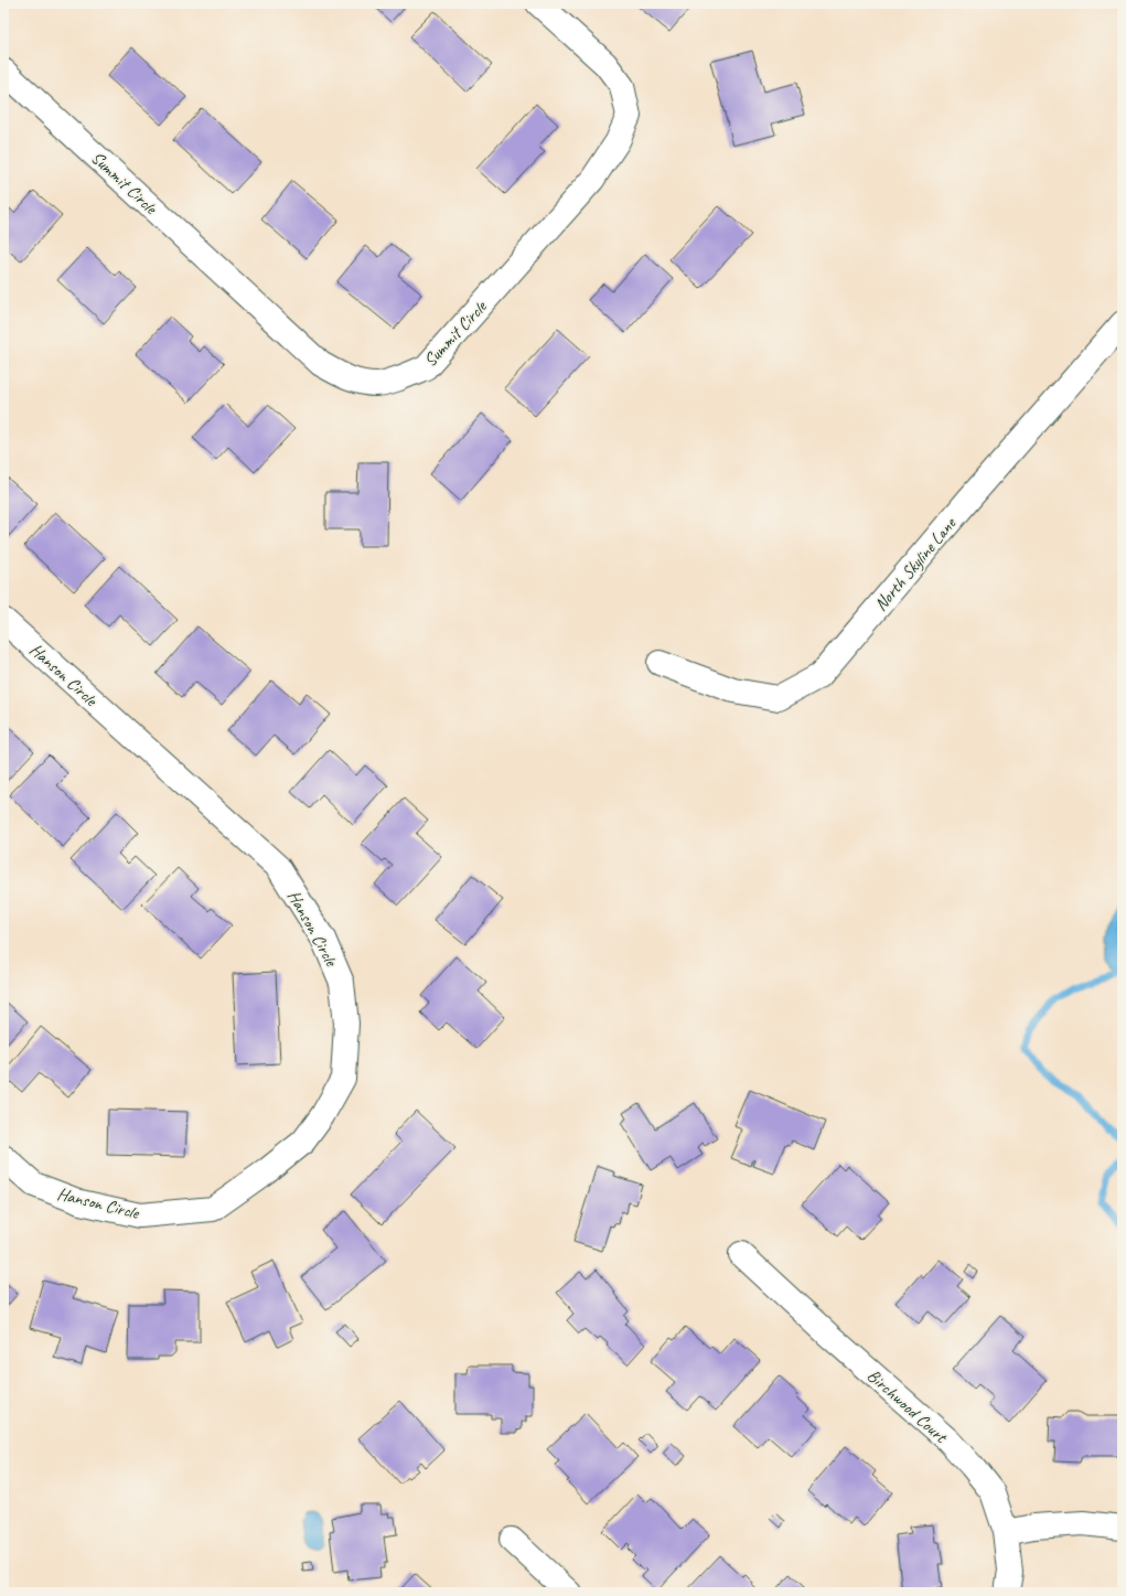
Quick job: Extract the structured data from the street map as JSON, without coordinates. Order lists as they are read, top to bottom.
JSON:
{
  "streets": {
    "street": [
      "Summit Circle",
      "North Skyline Lane",
      "Hanson Circle",
      "Birchwood Court"
    ]
  }
}
